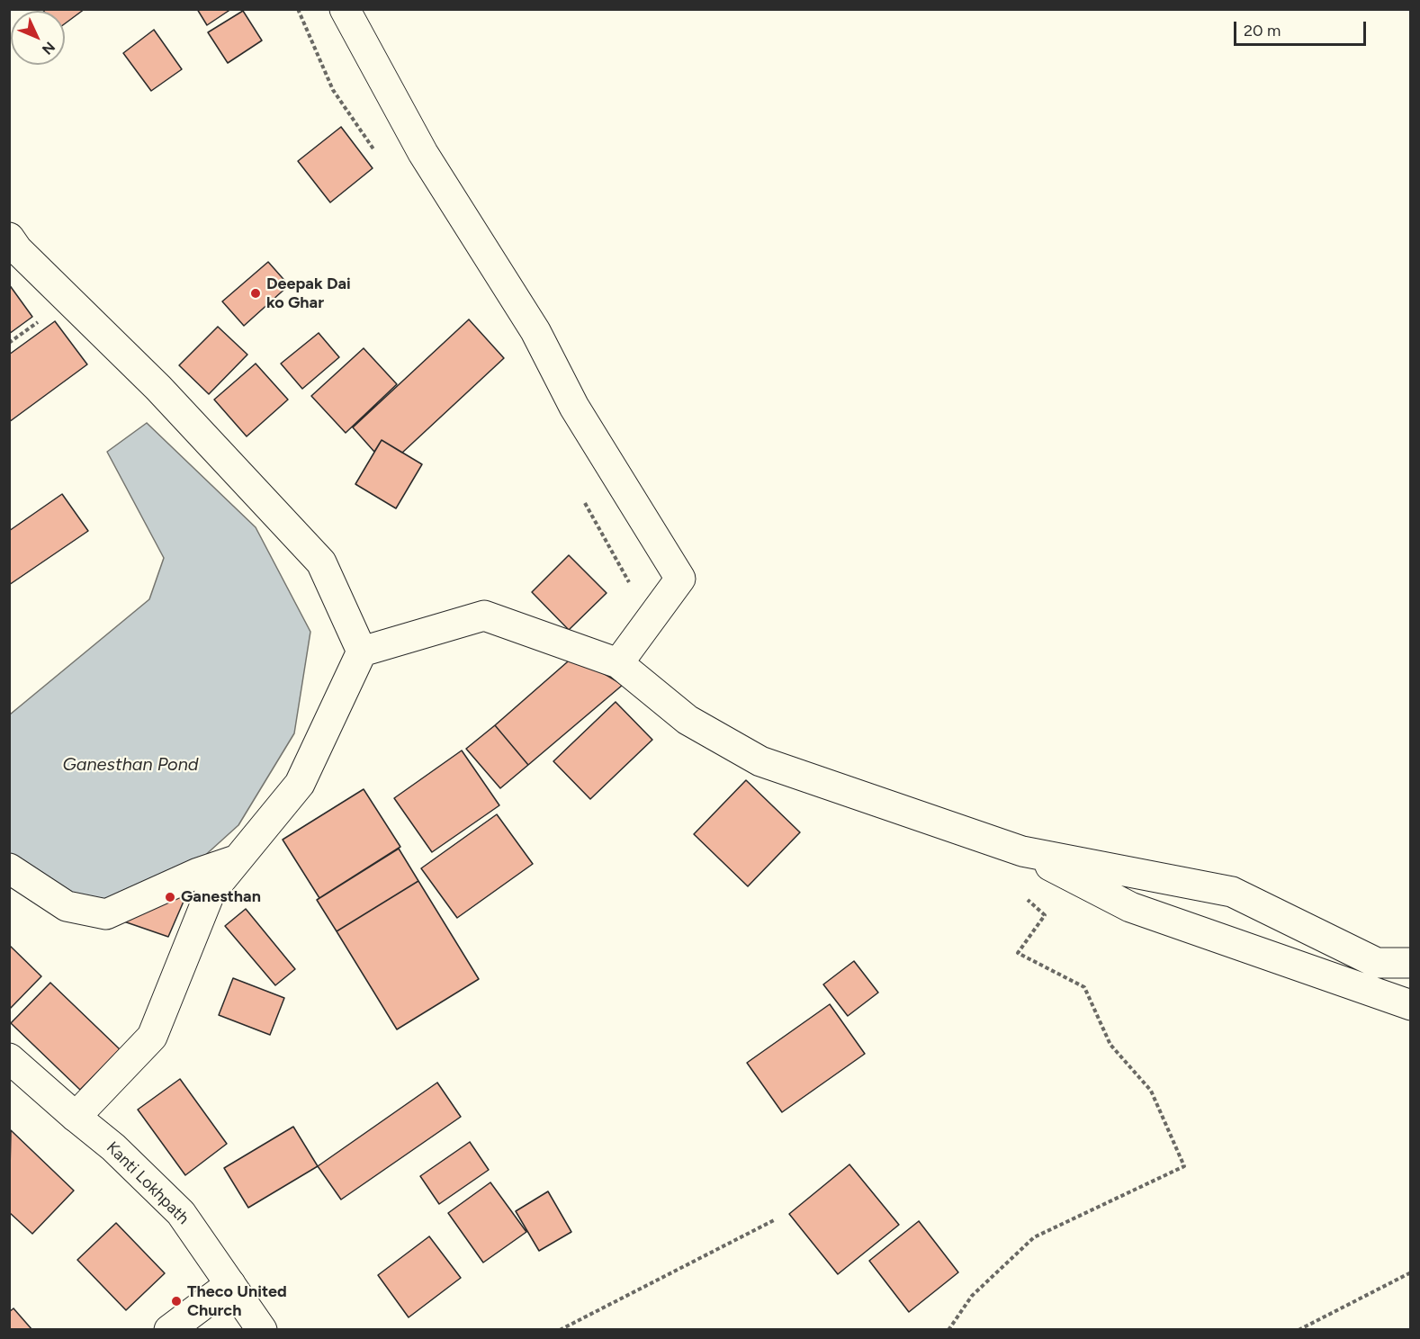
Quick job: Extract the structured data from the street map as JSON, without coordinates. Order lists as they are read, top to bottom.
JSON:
{
  "streets": {
    "street": ["Kanti Lokhpath"]
  },
  "water": ["Ganesthan Pond"],
  "places": ["Deepak Dai ko Ghar", "Ganesthan", "Theco United Church"],
  "scale_bar": "20 m",
  "north": "bottom right"
}
